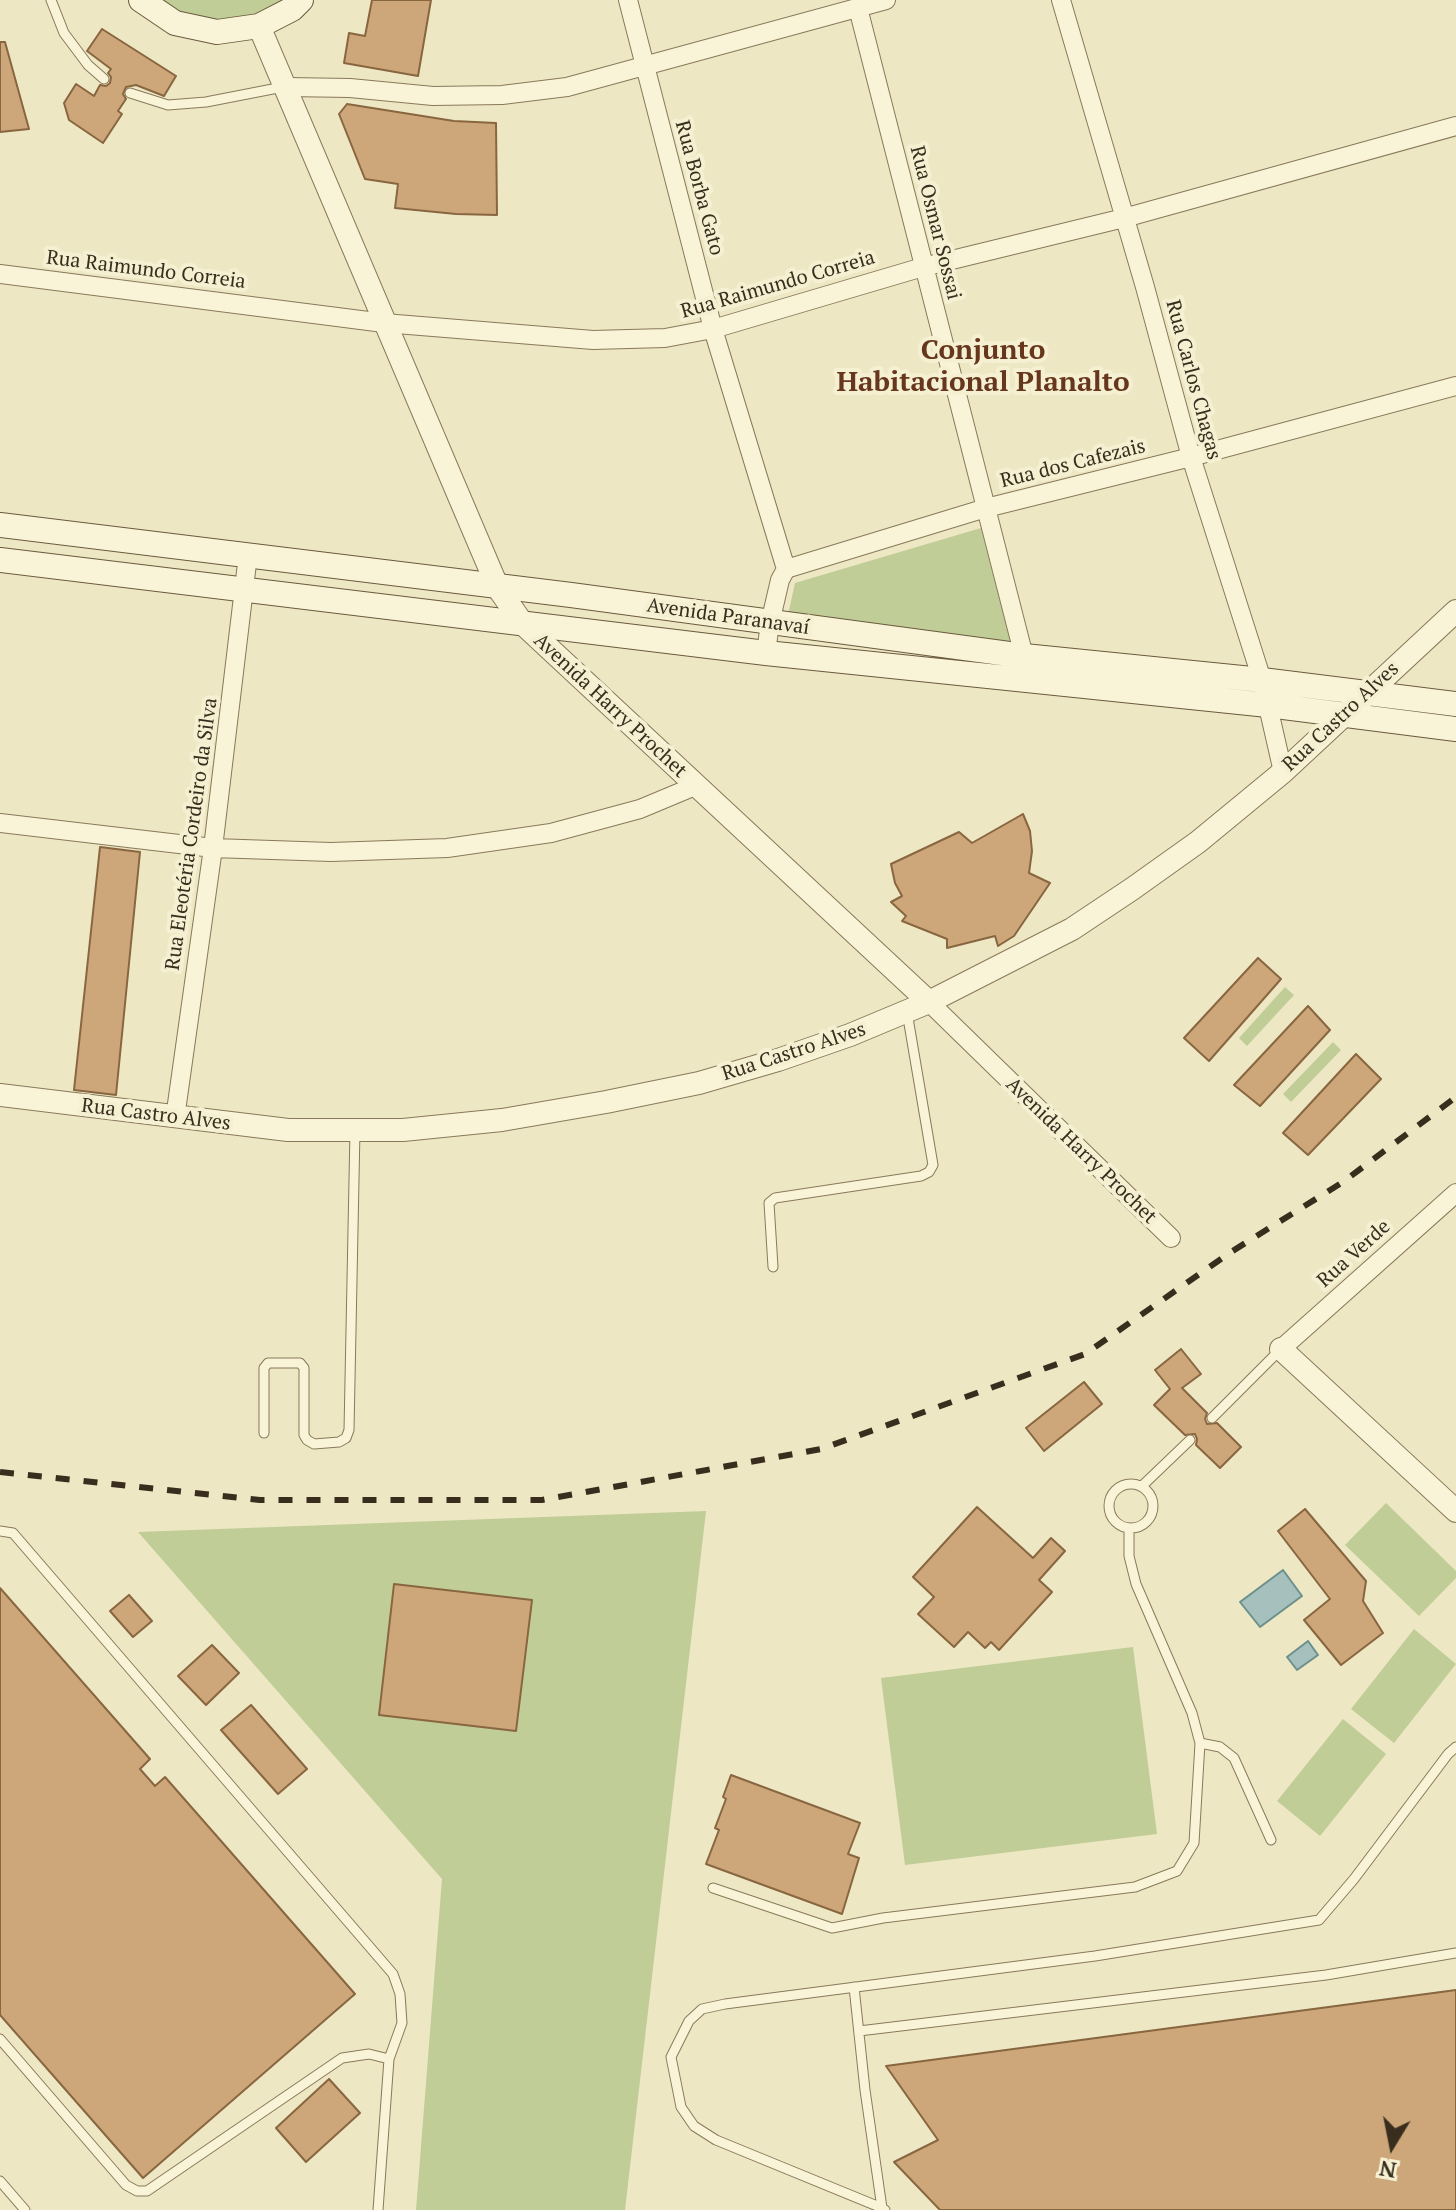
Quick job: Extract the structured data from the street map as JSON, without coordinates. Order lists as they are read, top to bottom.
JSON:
{
  "streets": {
    "main road": ["Avenida Paranavaí"],
    "street": [
      "Rua Borba Gato",
      "Rua Osmar Sossai",
      "Rua Raimundo Correia",
      "Rua Carlos Chagas",
      "Rua dos Cafezais",
      "Avenida Harry Prochet",
      "Rua Castro Alves",
      "Rua Eleotéria Cordeiro da Silva",
      "Rua Verde"
    ]
  },
  "crossings": [
    ["Rua Borba Gato", "Rua Raimundo Correia"],
    ["Rua Borba Gato", "Rua dos Cafezais"],
    ["Rua Osmar Sossai", "Rua Raimundo Correia"],
    ["Rua Osmar Sossai", "Rua dos Cafezais"],
    ["Rua Osmar Sossai", "Avenida Paranavaí"],
    ["Rua Raimundo Correia", "Rua Carlos Chagas"],
    ["Rua Raimundo Correia", "Avenida Harry Prochet"],
    ["Rua Carlos Chagas", "Rua dos Cafezais"],
    ["Rua Carlos Chagas", "Avenida Paranavaí"],
    ["Rua Carlos Chagas", "Rua Castro Alves"],
    ["Avenida Paranavaí", "Avenida Harry Prochet"],
    ["Avenida Paranavaí", "Rua Castro Alves"],
    ["Avenida Paranavaí", "Rua Eleotéria Cordeiro da Silva"],
    ["Avenida Harry Prochet", "Rua Castro Alves"],
    ["Rua Castro Alves", "Rua Eleotéria Cordeiro da Silva"]
  ],
  "districts": ["Conjunto Habitacional Planalto"],
  "north": "bottom"
}
